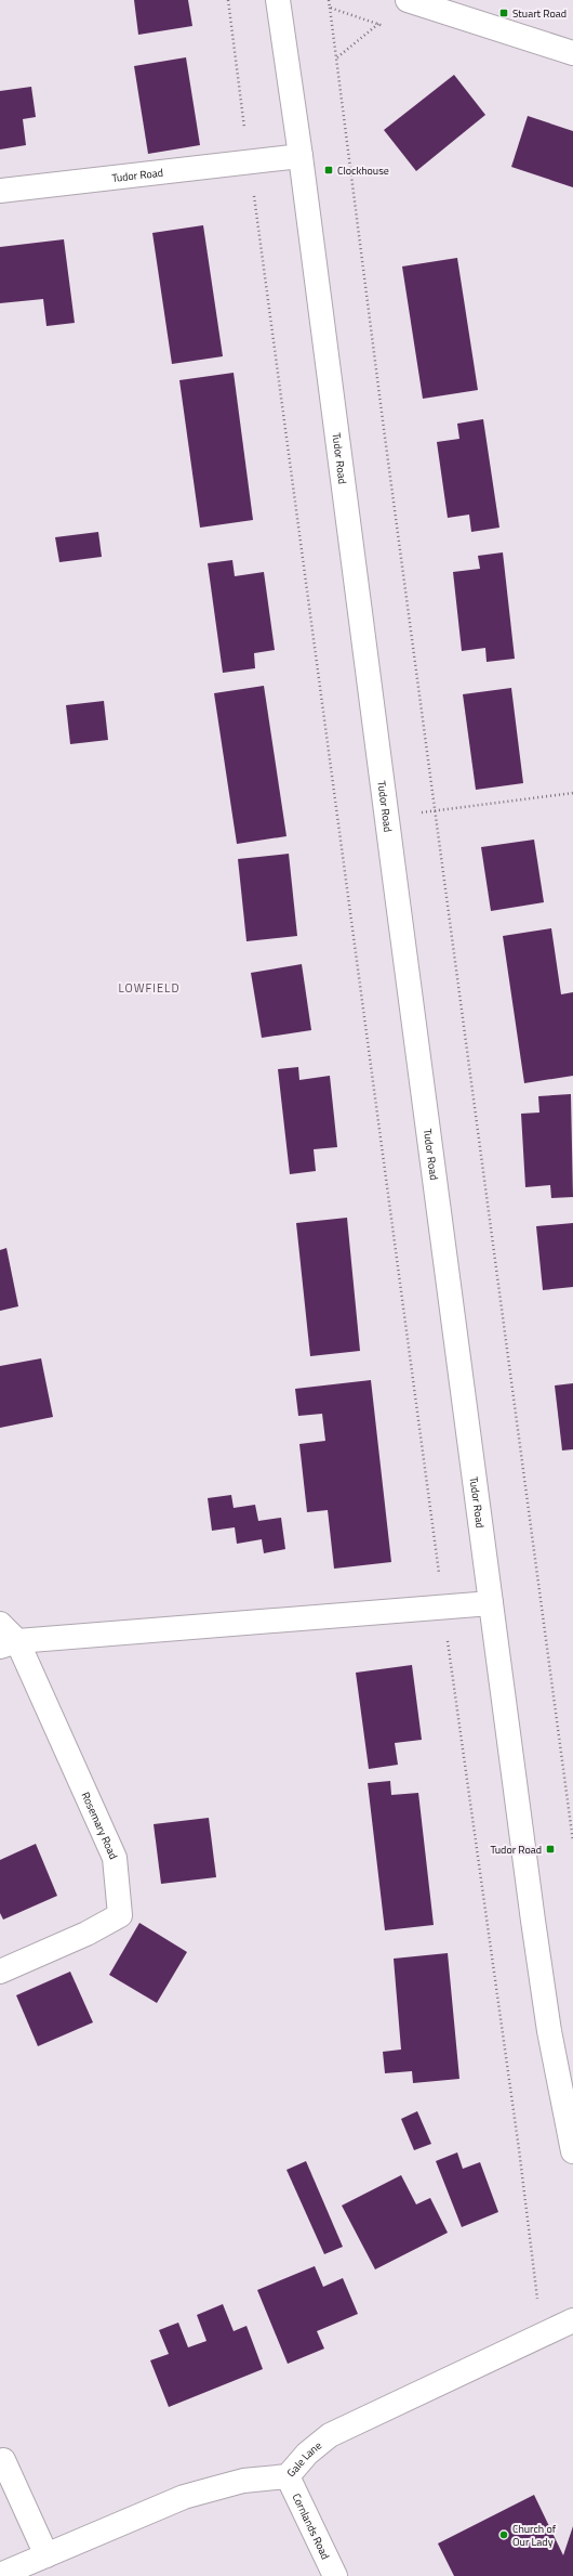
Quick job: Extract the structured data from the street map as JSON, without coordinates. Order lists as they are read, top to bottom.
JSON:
{
  "streets": {
    "street": [
      "Tudor Road",
      "Rosemary Road",
      "Gale Lane",
      "Cornlands Road"
    ]
  },
  "crossings": [
    ["Gale Lane", "Cornlands Road"]
  ],
  "districts": ["LOWFIELD"],
  "places": {
    "transit": ["Stuart Road", "Clockhouse", "Tudor Road"],
    "other": ["Church of Our Lady"]
  }
}
